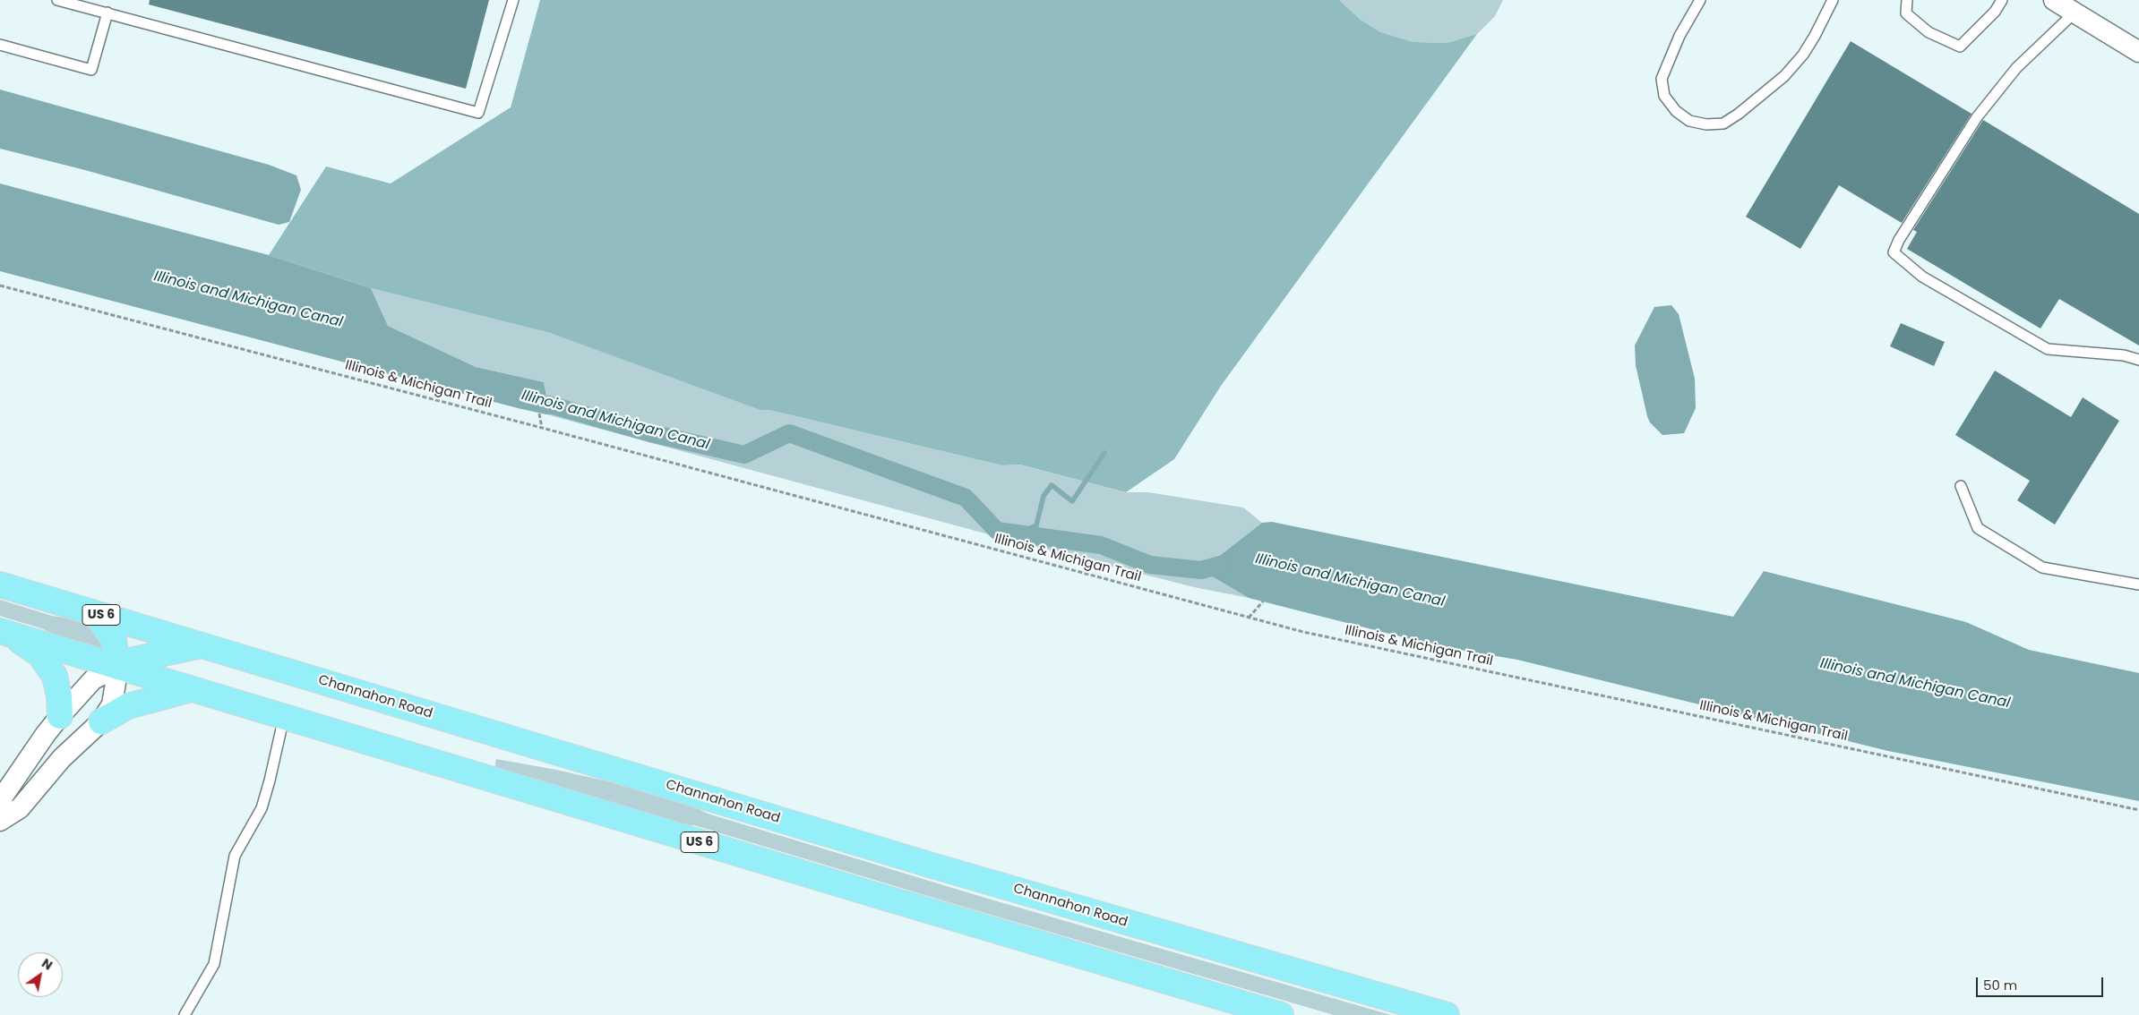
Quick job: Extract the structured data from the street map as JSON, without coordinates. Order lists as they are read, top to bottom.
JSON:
{
  "streets": {
    "main road": ["US 6", "Channahon Road"],
    "path": ["Illinois & Michigan Trail"]
  },
  "water": ["Illinois and Michigan Canal"],
  "scale_bar": "50 m",
  "north": "top right"
}
